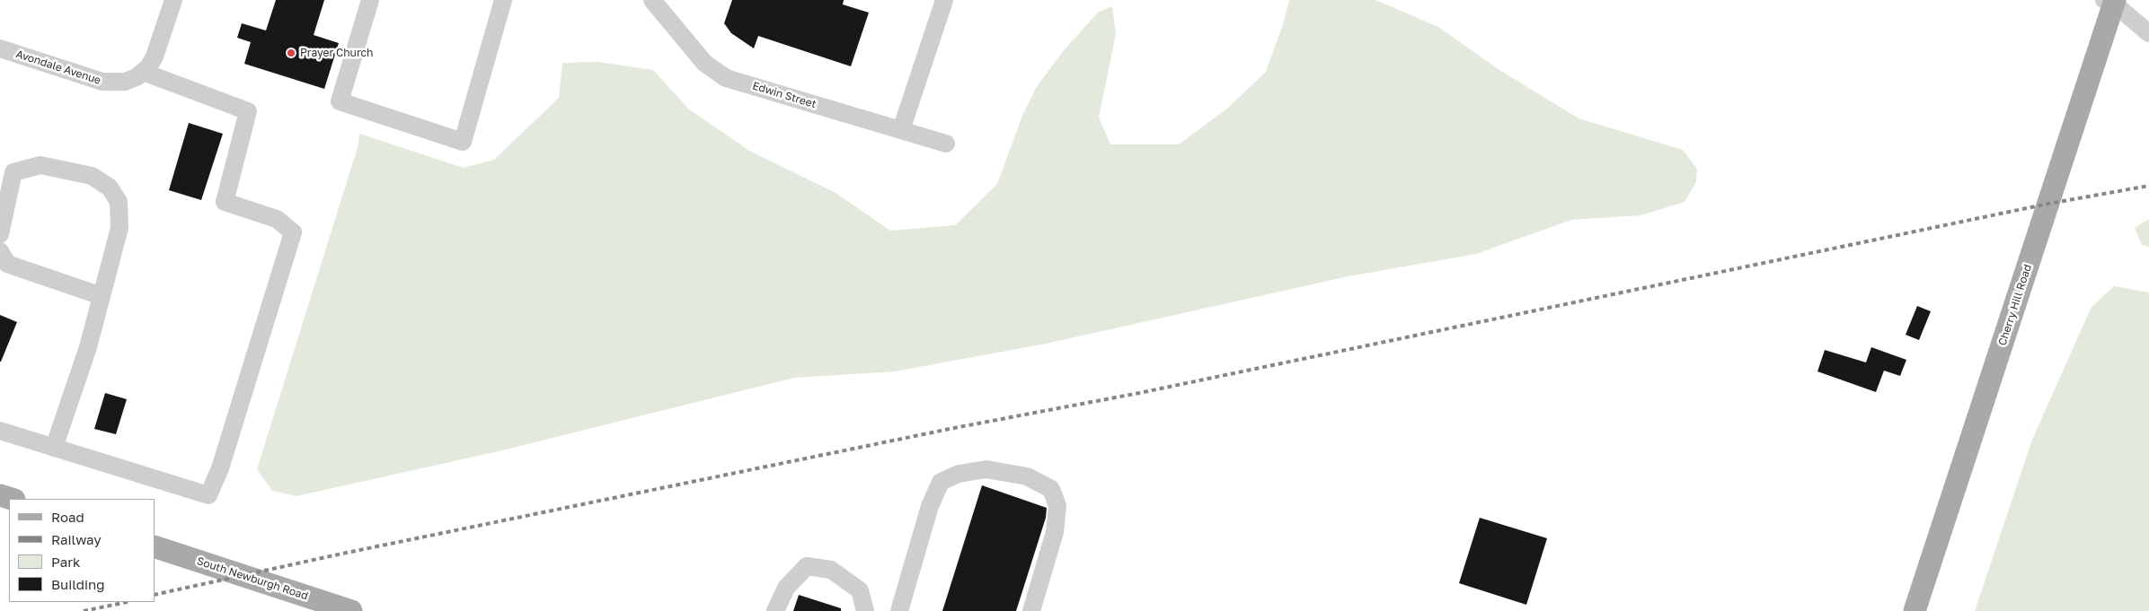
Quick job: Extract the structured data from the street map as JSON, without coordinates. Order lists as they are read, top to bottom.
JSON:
{
  "streets": {
    "main road": ["Cherry Hill Road", "South Newburgh Road"],
    "street": ["Avondale Avenue", "Edwin Street"]
  },
  "places": ["Prayer Church"],
  "legend": [
    "Road",
    "Railway",
    "Park",
    "Building"
  ]
}
